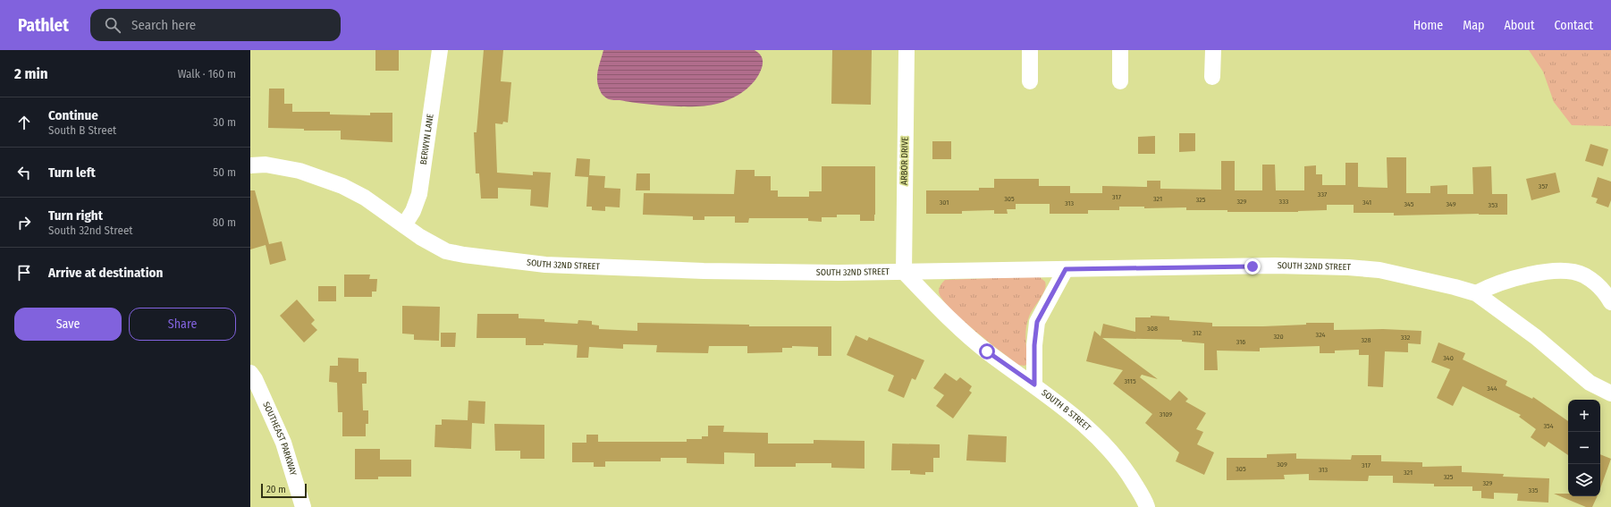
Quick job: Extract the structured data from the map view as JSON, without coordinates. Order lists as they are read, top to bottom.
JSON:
{
  "streets": {
    "street": [
      "BERWYN LANE",
      "ARBOR DRIVE",
      "SOUTH 32ND STREET",
      "SOUTH B STREET",
      "SOUTHEAST PARKWAY"
    ]
  },
  "crossings": [
    ["BERWYN LANE", "SOUTH 32ND STREET"],
    ["ARBOR DRIVE", "SOUTH 32ND STREET"],
    ["ARBOR DRIVE", "SOUTH B STREET"],
    ["SOUTH 32ND STREET", "SOUTH B STREET"]
  ],
  "house_numbers": [
    "357",
    "337",
    "317",
    "305",
    "321",
    "325",
    "329",
    "333",
    "301",
    "341",
    "313",
    "345",
    "349",
    "353",
    "308",
    "312",
    "324",
    "320",
    "332",
    "328",
    "316",
    "340",
    "3115",
    "344",
    "3109",
    "354",
    "309",
    "317",
    "305",
    "313",
    "321",
    "325",
    "329",
    "335"
  ],
  "scale_bar": "20 m",
  "page": {
    "header": "Pathlet",
    "search": "Search here",
    "nav": [
      "Home",
      "Map",
      "About",
      "Contact"
    ],
    "heading": ["2 min", "Walk · 160 m"],
    "list": [
      ["Continue", "South B Street", "30 m"],
      ["Turn left", "50 m"],
      ["Turn right", "South 32nd Street", "80 m"],
      "Arrive at destination"
    ],
    "buttons": ["Save", "Share"],
    "map_buttons": ["+", "−"],
    "scale": "20 m"
  }
}
